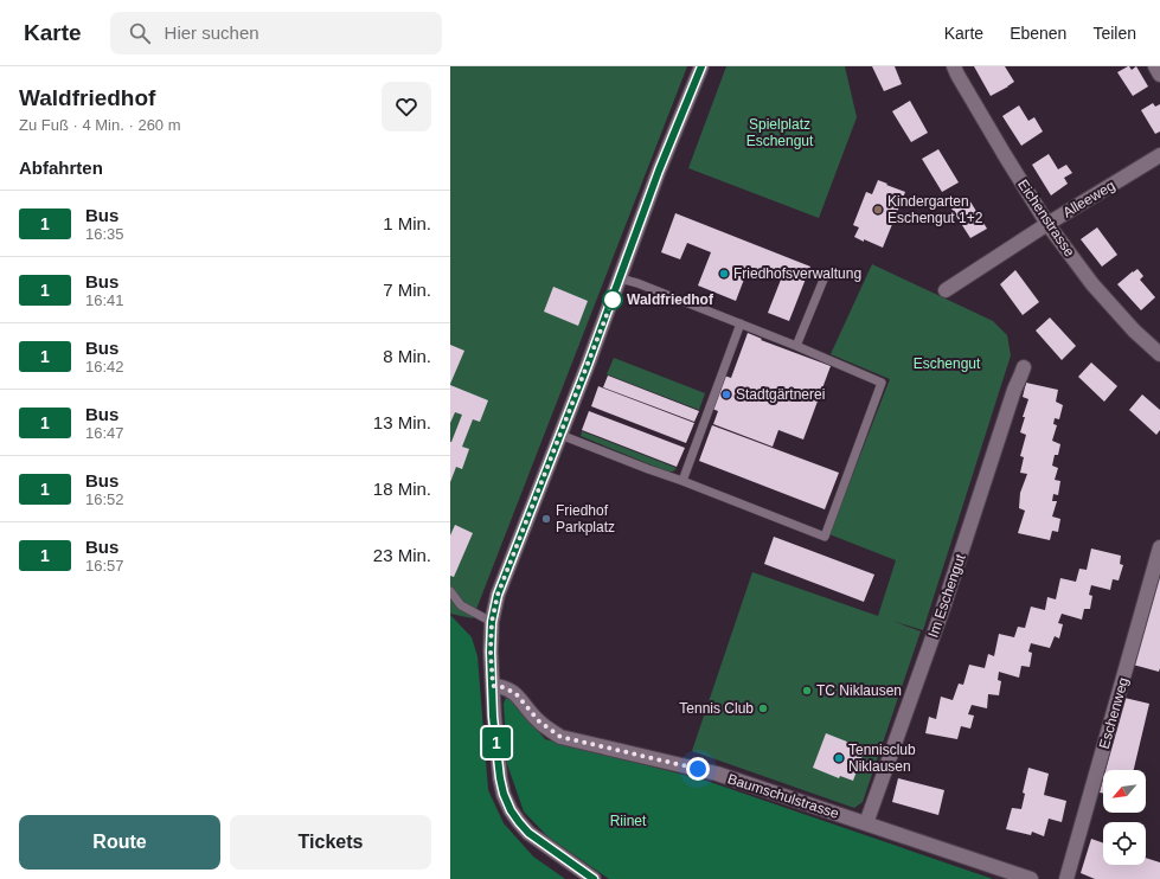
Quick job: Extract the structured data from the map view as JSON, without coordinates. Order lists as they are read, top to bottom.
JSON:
{
  "streets": {
    "street": [
      "Alleeweg",
      "Eichenstrasse",
      "Im Eschengut",
      "Eschenweg",
      "Baumschulstrasse"
    ]
  },
  "crossings": [
    ["Alleeweg", "Eichenstrasse"],
    ["Im Eschengut", "Baumschulstrasse"]
  ],
  "parks": ["Spielplatz Eschengut", "Eschengut", "Riinet"],
  "places": [
    "Kindergarten Eschengut 1+2",
    "Friedhofsverwaltung",
    "Waldfriedhof",
    "Stadtgärtnerei",
    "Friedhof Parkplatz",
    "TC Niklausen",
    "Tennis Club",
    "Tennisclub Niklausen"
  ],
  "lines": ["bus line 1"],
  "north": "bottom left",
  "page": {
    "header": "Karte",
    "search": "Hier suchen",
    "nav": ["Karte", "Ebenen", "Teilen"],
    "heading": [
      ["Waldfriedhof", "Zu Fuß · 4 Min. · 260 m"],
      "Abfahrten"
    ],
    "on_map": "1",
    "list": [
      {
        "mark": "1",
        "name": "Bus",
        "note": "16:35",
        "value": "1 Min."
      },
      {
        "mark": "1",
        "name": "Bus",
        "note": "16:41",
        "value": "7 Min."
      },
      {
        "mark": "1",
        "name": "Bus",
        "note": "16:42",
        "value": "8 Min."
      },
      {
        "mark": "1",
        "name": "Bus",
        "note": "16:47",
        "value": "13 Min."
      },
      {
        "mark": "1",
        "name": "Bus",
        "note": "16:52",
        "value": "18 Min."
      },
      {
        "mark": "1",
        "name": "Bus",
        "note": "16:57",
        "value": "23 Min."
      }
    ],
    "buttons": ["Route", "Tickets"]
  }
}
